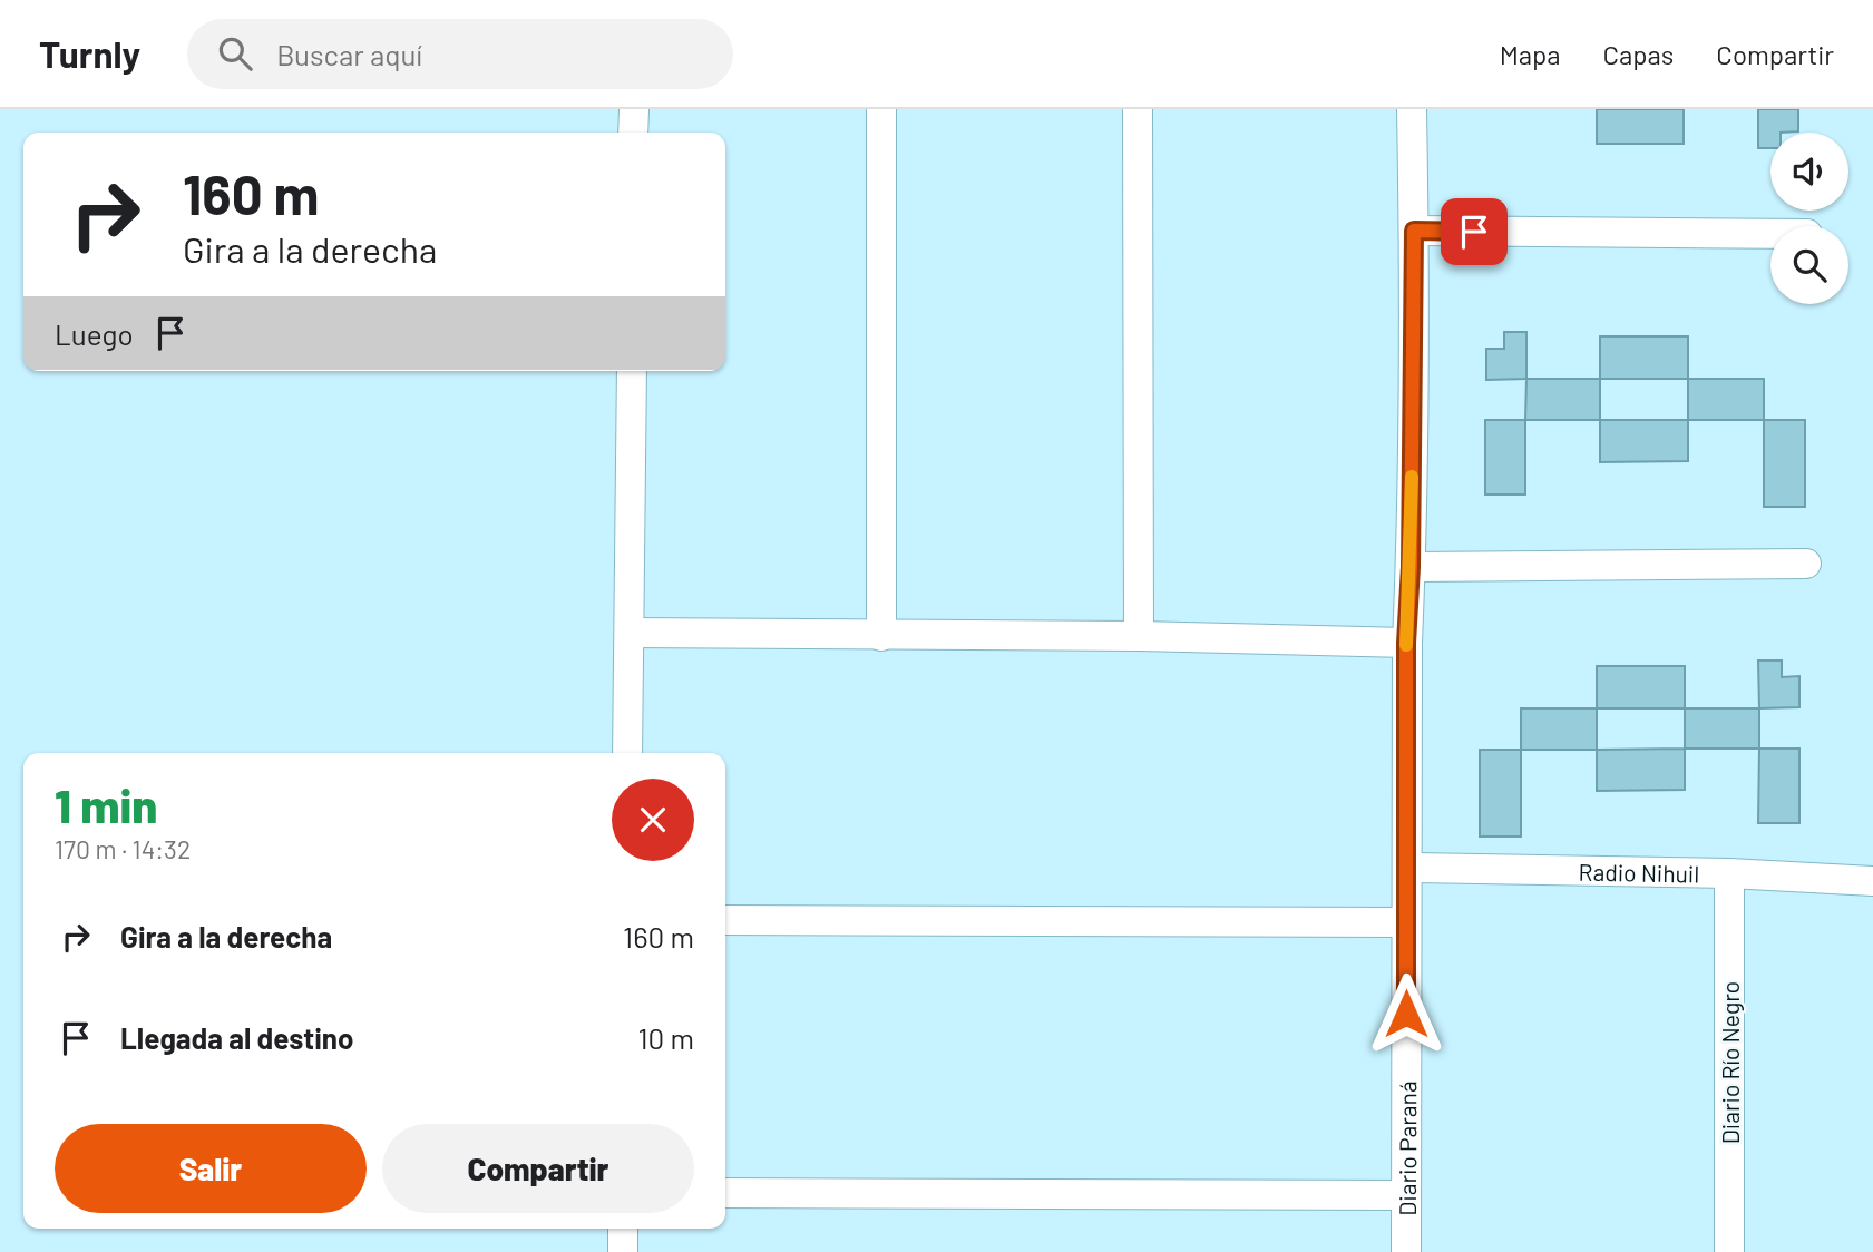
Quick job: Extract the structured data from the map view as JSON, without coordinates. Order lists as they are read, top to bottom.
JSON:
{
  "streets": {
    "street": ["Radio Nihuil", "Diario Río Negro", "Diario Paraná"]
  },
  "crossings": [
    ["Radio Nihuil", "Diario Río Negro"],
    ["Radio Nihuil", "Diario Paraná"]
  ],
  "page": {
    "header": "Turnly",
    "search": "Buscar aquí",
    "nav": ["Mapa", "Capas", "Compartir"],
    "turn": ["160 m", "Gira a la derecha"],
    "then": "Luego",
    "heading": ["1 min", "170 m · 14:32"],
    "list": [
      {
        "name": "Gira a la derecha",
        "value": "160 m"
      },
      {
        "name": "Llegada al destino",
        "value": "10 m"
      }
    ],
    "buttons": ["Salir", "Compartir"]
  }
}
